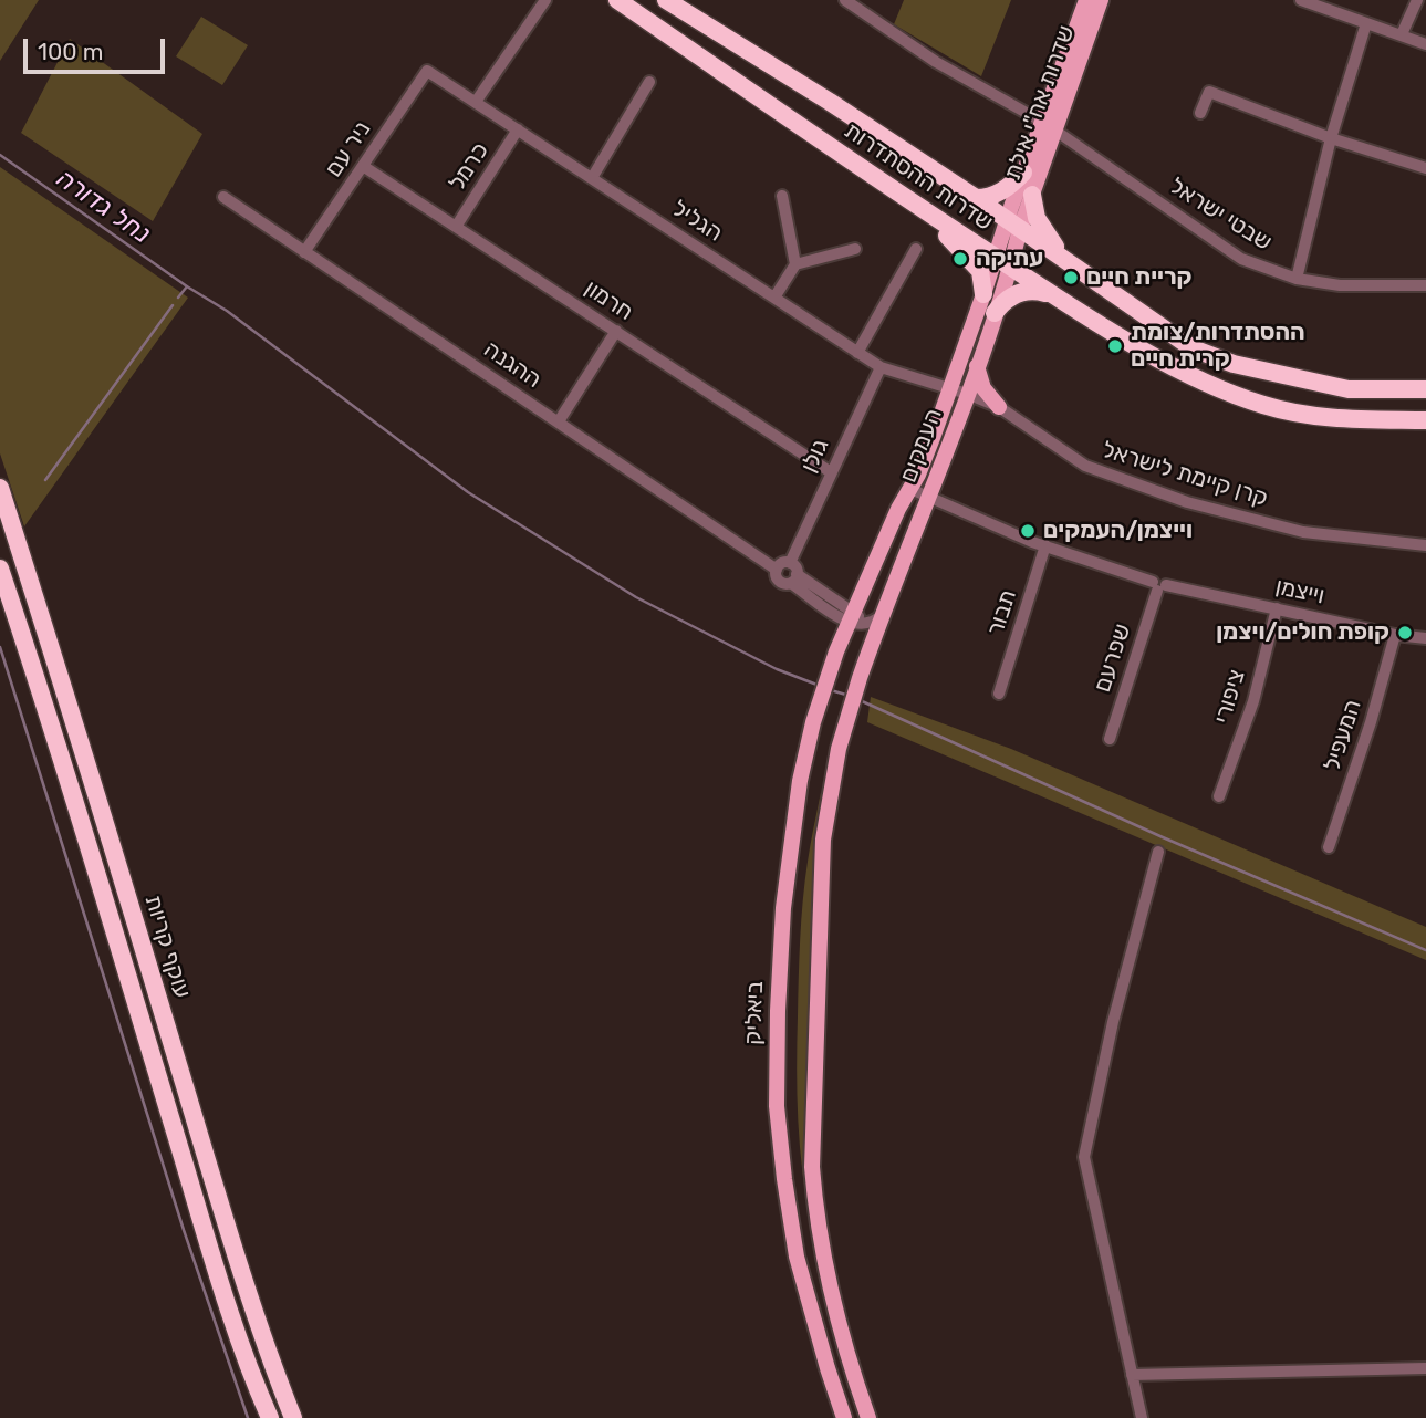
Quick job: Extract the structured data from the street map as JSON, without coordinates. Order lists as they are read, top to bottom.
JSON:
{
  "streets": {
    "highway": ["שדרות ההסתדרות", "עוקף קריות"],
    "main road": ["שדרות אח\"י אילת", "העמקים", "ביאליק"],
    "street": [
      "ניר עם",
      "כרמל",
      "שבטי ישראל",
      "הגליל",
      "חרמון",
      "ההגנה",
      "גולן",
      "קרן קיימת לישראל",
      "וייצמן",
      "תבור",
      "שפרעם",
      "ציפורי",
      "המעפיל"
    ]
  },
  "crossings": [
    ["שדרות אח\"י אילת", "שדרות ההסתדרות"],
    ["שדרות אח\"י אילת", "שבטי ישראל"],
    ["שדרות אח\"י אילת", "העמקים"],
    ["ניר עם", "הגליל"],
    ["ניר עם", "חרמון"],
    ["ניר עם", "ההגנה"],
    ["כרמל", "הגליל"],
    ["כרמל", "חרמון"],
    ["שדרות ההסתדרות", "העמקים"],
    ["הגליל", "העמקים"],
    ["הגליל", "גולן"],
    ["הגליל", "קרן קיימת לישראל"],
    ["חרמון", "גולן"],
    ["ההגנה", "גולן"],
    ["העמקים", "קרן קיימת לישראל"],
    ["העמקים", "וייצמן"],
    ["העמקים", "ביאליק"],
    ["וייצמן", "תבור"],
    ["וייצמן", "שפרעם"],
    ["וייצמן", "ציפורי"],
    ["וייצמן", "המעפיל"]
  ],
  "water": ["נחל גדורה"],
  "places": [
    "עתיקה",
    "קריית חיים",
    "ההסתדרות/צומת קרית חיים",
    "וייצמן/העמקים",
    "קופת חולים/ויצמן"
  ],
  "scale_bar": "100 m"
}
